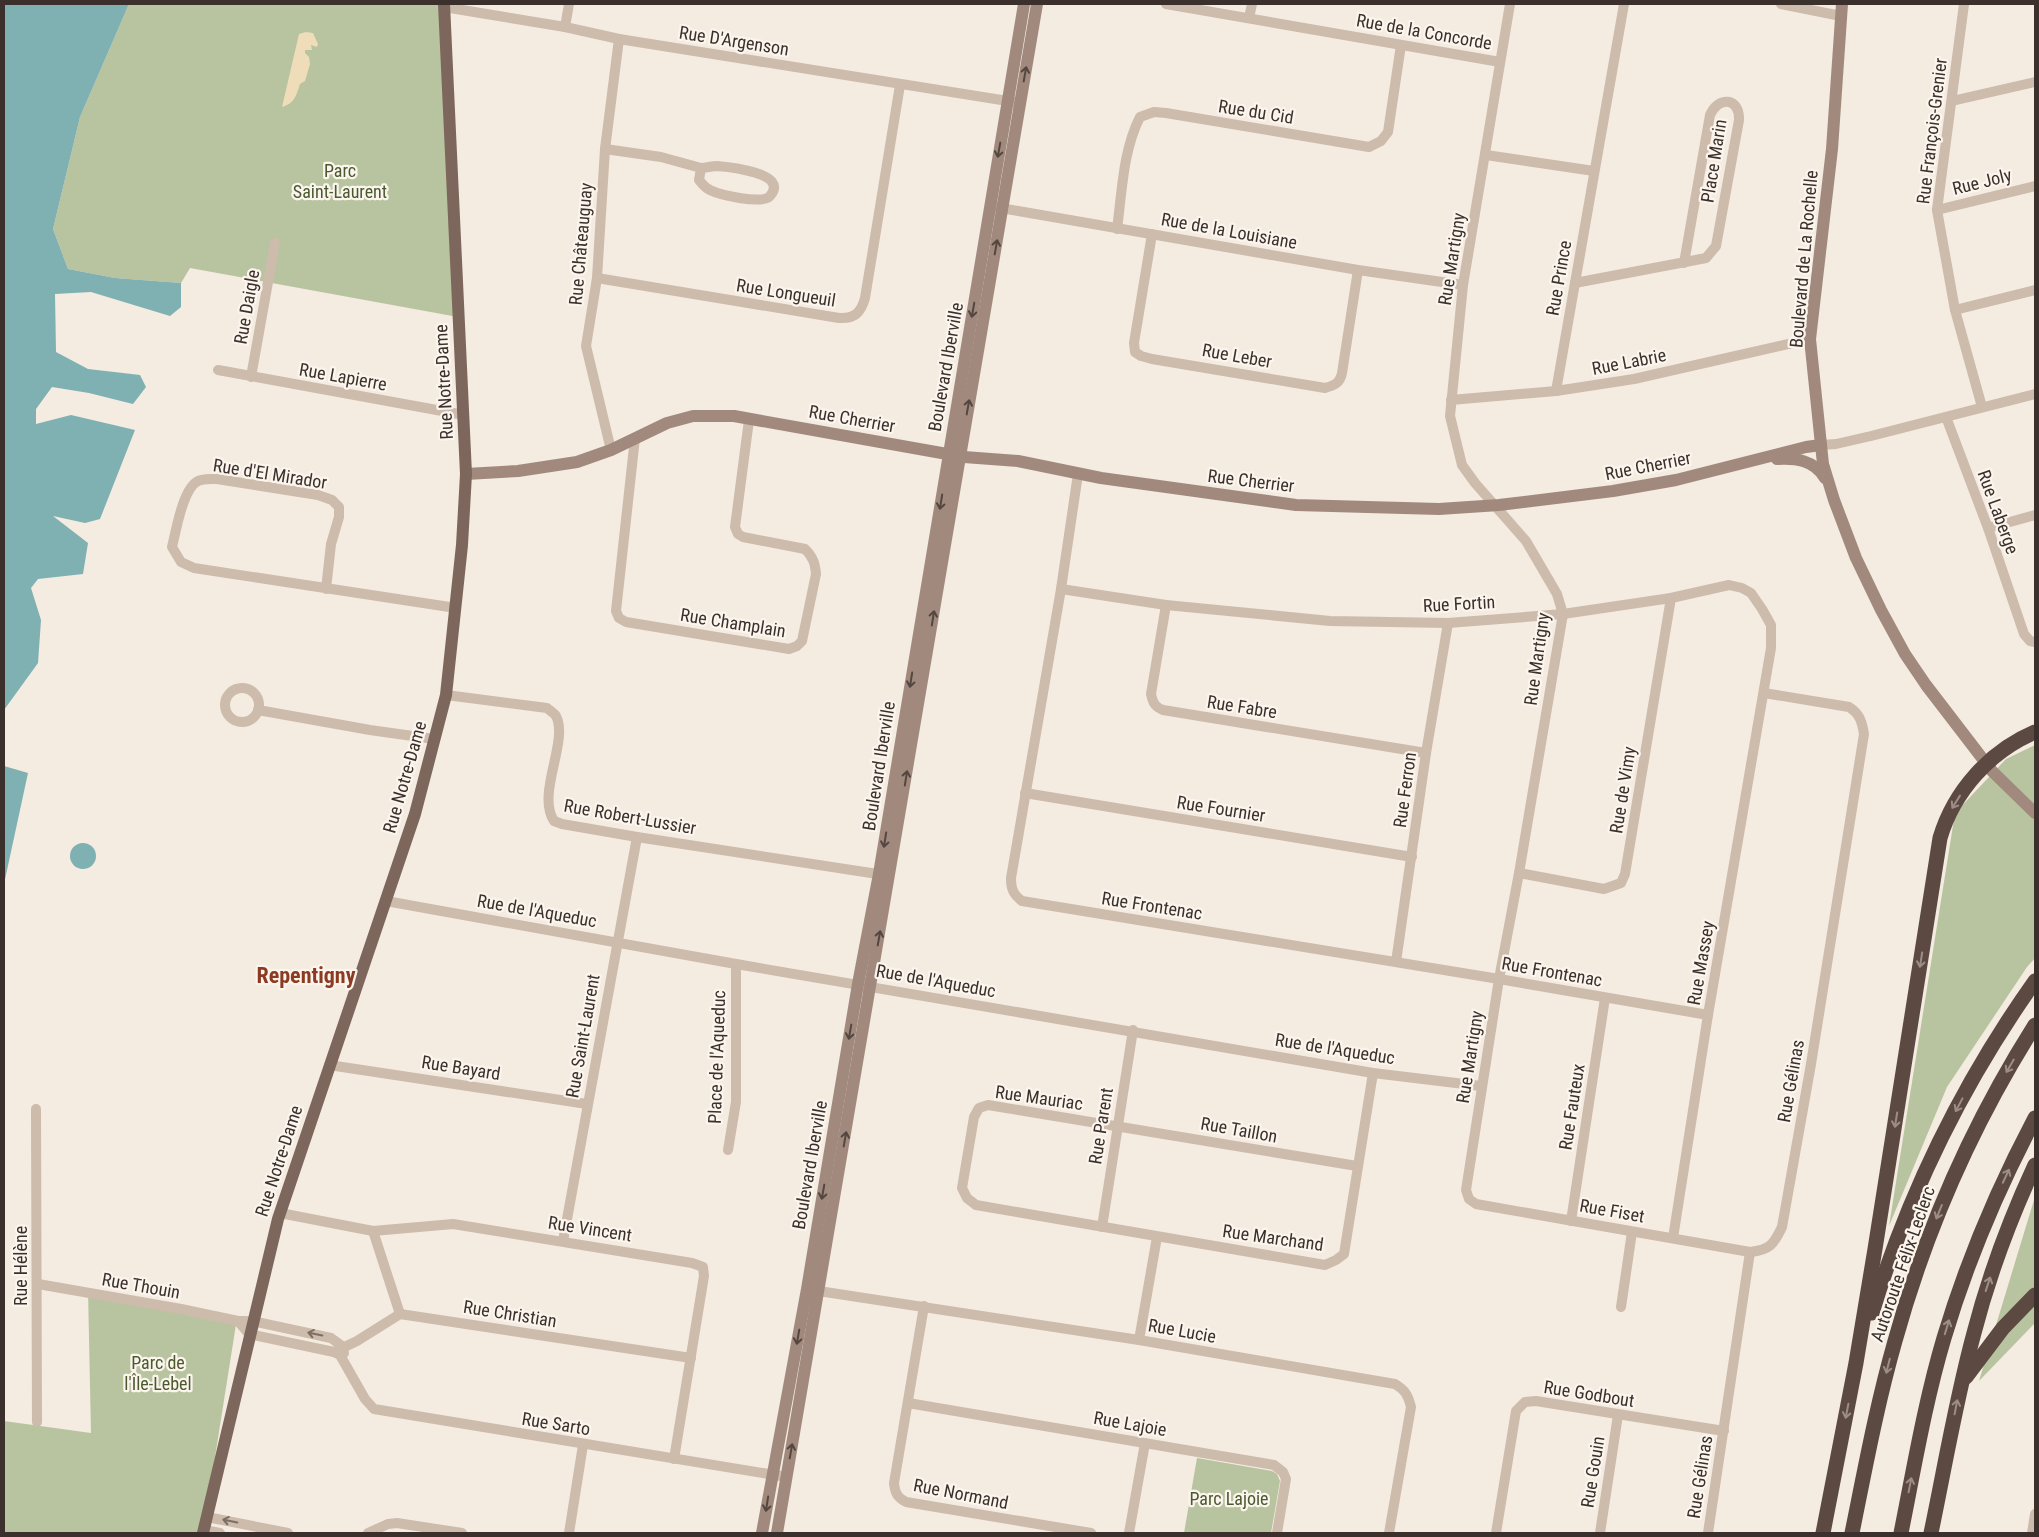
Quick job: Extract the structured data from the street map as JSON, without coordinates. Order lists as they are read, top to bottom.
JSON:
{
  "streets": {
    "highway": ["Autoroute Félix-Leclerc"],
    "main road": ["Rue Notre-Dame"],
    "street": [
      "Rue de la Concorde",
      "Rue D'Argenson",
      "Rue du Cid",
      "Rue François-Grenier",
      "Place Marin",
      "Rue Joly",
      "Rue de la Louisiane",
      "Rue Châteauguay",
      "Rue Martigny",
      "Boulevard de La Rochelle",
      "Rue Prince",
      "Rue Longueuil",
      "Rue Daigle",
      "Rue Leber",
      "Rue Labrie",
      "Boulevard Iberville",
      "Rue Lapierre",
      "Rue Cherrier",
      "Rue d'El Mirador",
      "Rue Laberge",
      "Rue Fortin",
      "Rue Champlain",
      "Rue Fabre",
      "Rue Ferron",
      "Rue de Vimy",
      "Rue Fournier",
      "Rue Robert-Lussier",
      "Rue Frontenac",
      "Rue de l'Aqueduc",
      "Rue Massey",
      "Rue Saint-Laurent",
      "Place de l'Aqueduc",
      "Rue Bayard",
      "Rue Gélinas",
      "Rue Mauriac",
      "Rue Fauteux",
      "Rue Parent",
      "Rue Taillon",
      "Rue Fiset",
      "Rue Vincent",
      "Rue Marchand",
      "Rue Hélène",
      "Rue Thouin",
      "Rue Christian",
      "Rue Lucie",
      "Rue Godbout",
      "Rue Sarto",
      "Rue Lajoie",
      "Rue Gouin",
      "Rue Normand"
    ]
  },
  "crossings": [
    ["Rue de la Concorde", "Rue du Cid"],
    ["Rue de la Concorde", "Rue Martigny"],
    ["Rue D'Argenson", "Rue Châteauguay"],
    ["Rue D'Argenson", "Rue Longueuil"],
    ["Rue D'Argenson", "Boulevard Iberville"],
    ["Rue D'Argenson", "Rue Notre-Dame"],
    ["Rue du Cid", "Rue de la Louisiane"],
    ["Rue François-Grenier", "Rue Joly"],
    ["Rue François-Grenier", "Rue Cherrier"],
    ["Place Marin", "Rue Prince"],
    ["Rue de la Louisiane", "Rue Martigny"],
    ["Rue de la Louisiane", "Rue Leber"],
    ["Rue de la Louisiane", "Boulevard Iberville"],
    ["Rue Châteauguay", "Rue Longueuil"],
    ["Rue Châteauguay", "Rue Cherrier"],
    ["Rue Martigny", "Rue Labrie"],
    ["Rue Martigny", "Rue Cherrier"],
    ["Rue Martigny", "Rue Fortin"],
    ["Rue Martigny", "Rue de Vimy"],
    ["Rue Martigny", "Rue Frontenac"],
    ["Rue Martigny", "Rue de l'Aqueduc"],
    ["Rue Martigny", "Rue Fiset"],
    ["Boulevard de La Rochelle", "Rue Labrie"],
    ["Boulevard de La Rochelle", "Rue Cherrier"],
    ["Rue Prince", "Rue Labrie"],
    ["Rue Daigle", "Rue Lapierre"],
    ["Boulevard Iberville", "Rue Cherrier"],
    ["Boulevard Iberville", "Rue Robert-Lussier"],
    ["Boulevard Iberville", "Rue de l'Aqueduc"],
    ["Boulevard Iberville", "Rue Lucie"],
    ["Boulevard Iberville", "Rue Sarto"],
    ["Rue Lapierre", "Rue Notre-Dame"],
    ["Rue Notre-Dame", "Rue Cherrier"],
    ["Rue Notre-Dame", "Rue d'El Mirador"],
    ["Rue Notre-Dame", "Rue Robert-Lussier"],
    ["Rue Notre-Dame", "Rue de l'Aqueduc"],
    ["Rue Notre-Dame", "Rue Bayard"],
    ["Rue Notre-Dame", "Rue Vincent"],
    ["Rue Notre-Dame", "Rue Thouin"],
    ["Rue Cherrier", "Rue Laberge"],
    ["Rue Cherrier", "Rue Champlain"],
    ["Rue Cherrier", "Rue Frontenac"],
    ["Rue Fortin", "Rue Fabre"],
    ["Rue Fortin", "Rue Ferron"],
    ["Rue Fortin", "Rue de Vimy"],
    ["Rue Fortin", "Rue Frontenac"],
    ["Rue Fortin", "Rue Massey"],
    ["Rue Fortin", "Rue Gélinas"],
    ["Rue Fabre", "Rue Ferron"],
    ["Rue Ferron", "Rue Fournier"],
    ["Rue Ferron", "Rue Frontenac"],
    ["Rue Fournier", "Rue Frontenac"],
    ["Rue Robert-Lussier", "Rue Saint-Laurent"],
    ["Rue Frontenac", "Rue Massey"],
    ["Rue Frontenac", "Rue Fauteux"],
    ["Rue de l'Aqueduc", "Rue Saint-Laurent"],
    ["Rue de l'Aqueduc", "Place de l'Aqueduc"],
    ["Rue de l'Aqueduc", "Rue Parent"],
    ["Rue de l'Aqueduc", "Rue Marchand"],
    ["Rue Massey", "Rue Gélinas"],
    ["Rue Massey", "Rue Fiset"],
    ["Rue Saint-Laurent", "Rue Bayard"],
    ["Rue Saint-Laurent", "Rue Vincent"],
    ["Rue Gélinas", "Rue Fiset"],
    ["Rue Gélinas", "Rue Godbout"],
    ["Rue Mauriac", "Rue Parent"],
    ["Rue Mauriac", "Rue Taillon"],
    ["Rue Mauriac", "Rue Marchand"],
    ["Rue Fauteux", "Rue Fiset"],
    ["Rue Parent", "Rue Taillon"],
    ["Rue Parent", "Rue Marchand"],
    ["Rue Taillon", "Rue Marchand"],
    ["Rue Vincent", "Rue Christian"],
    ["Rue Vincent", "Rue Sarto"],
    ["Rue Hélène", "Rue Thouin"],
    ["Rue Lucie", "Rue Normand"],
    ["Rue Godbout", "Rue Gouin"],
    ["Rue Lajoie", "Rue Normand"]
  ],
  "districts": ["Repentigny"],
  "parks": ["Parc Saint-Laurent", "Parc de l'Île-Lebel", "Parc Lajoie"]
}
